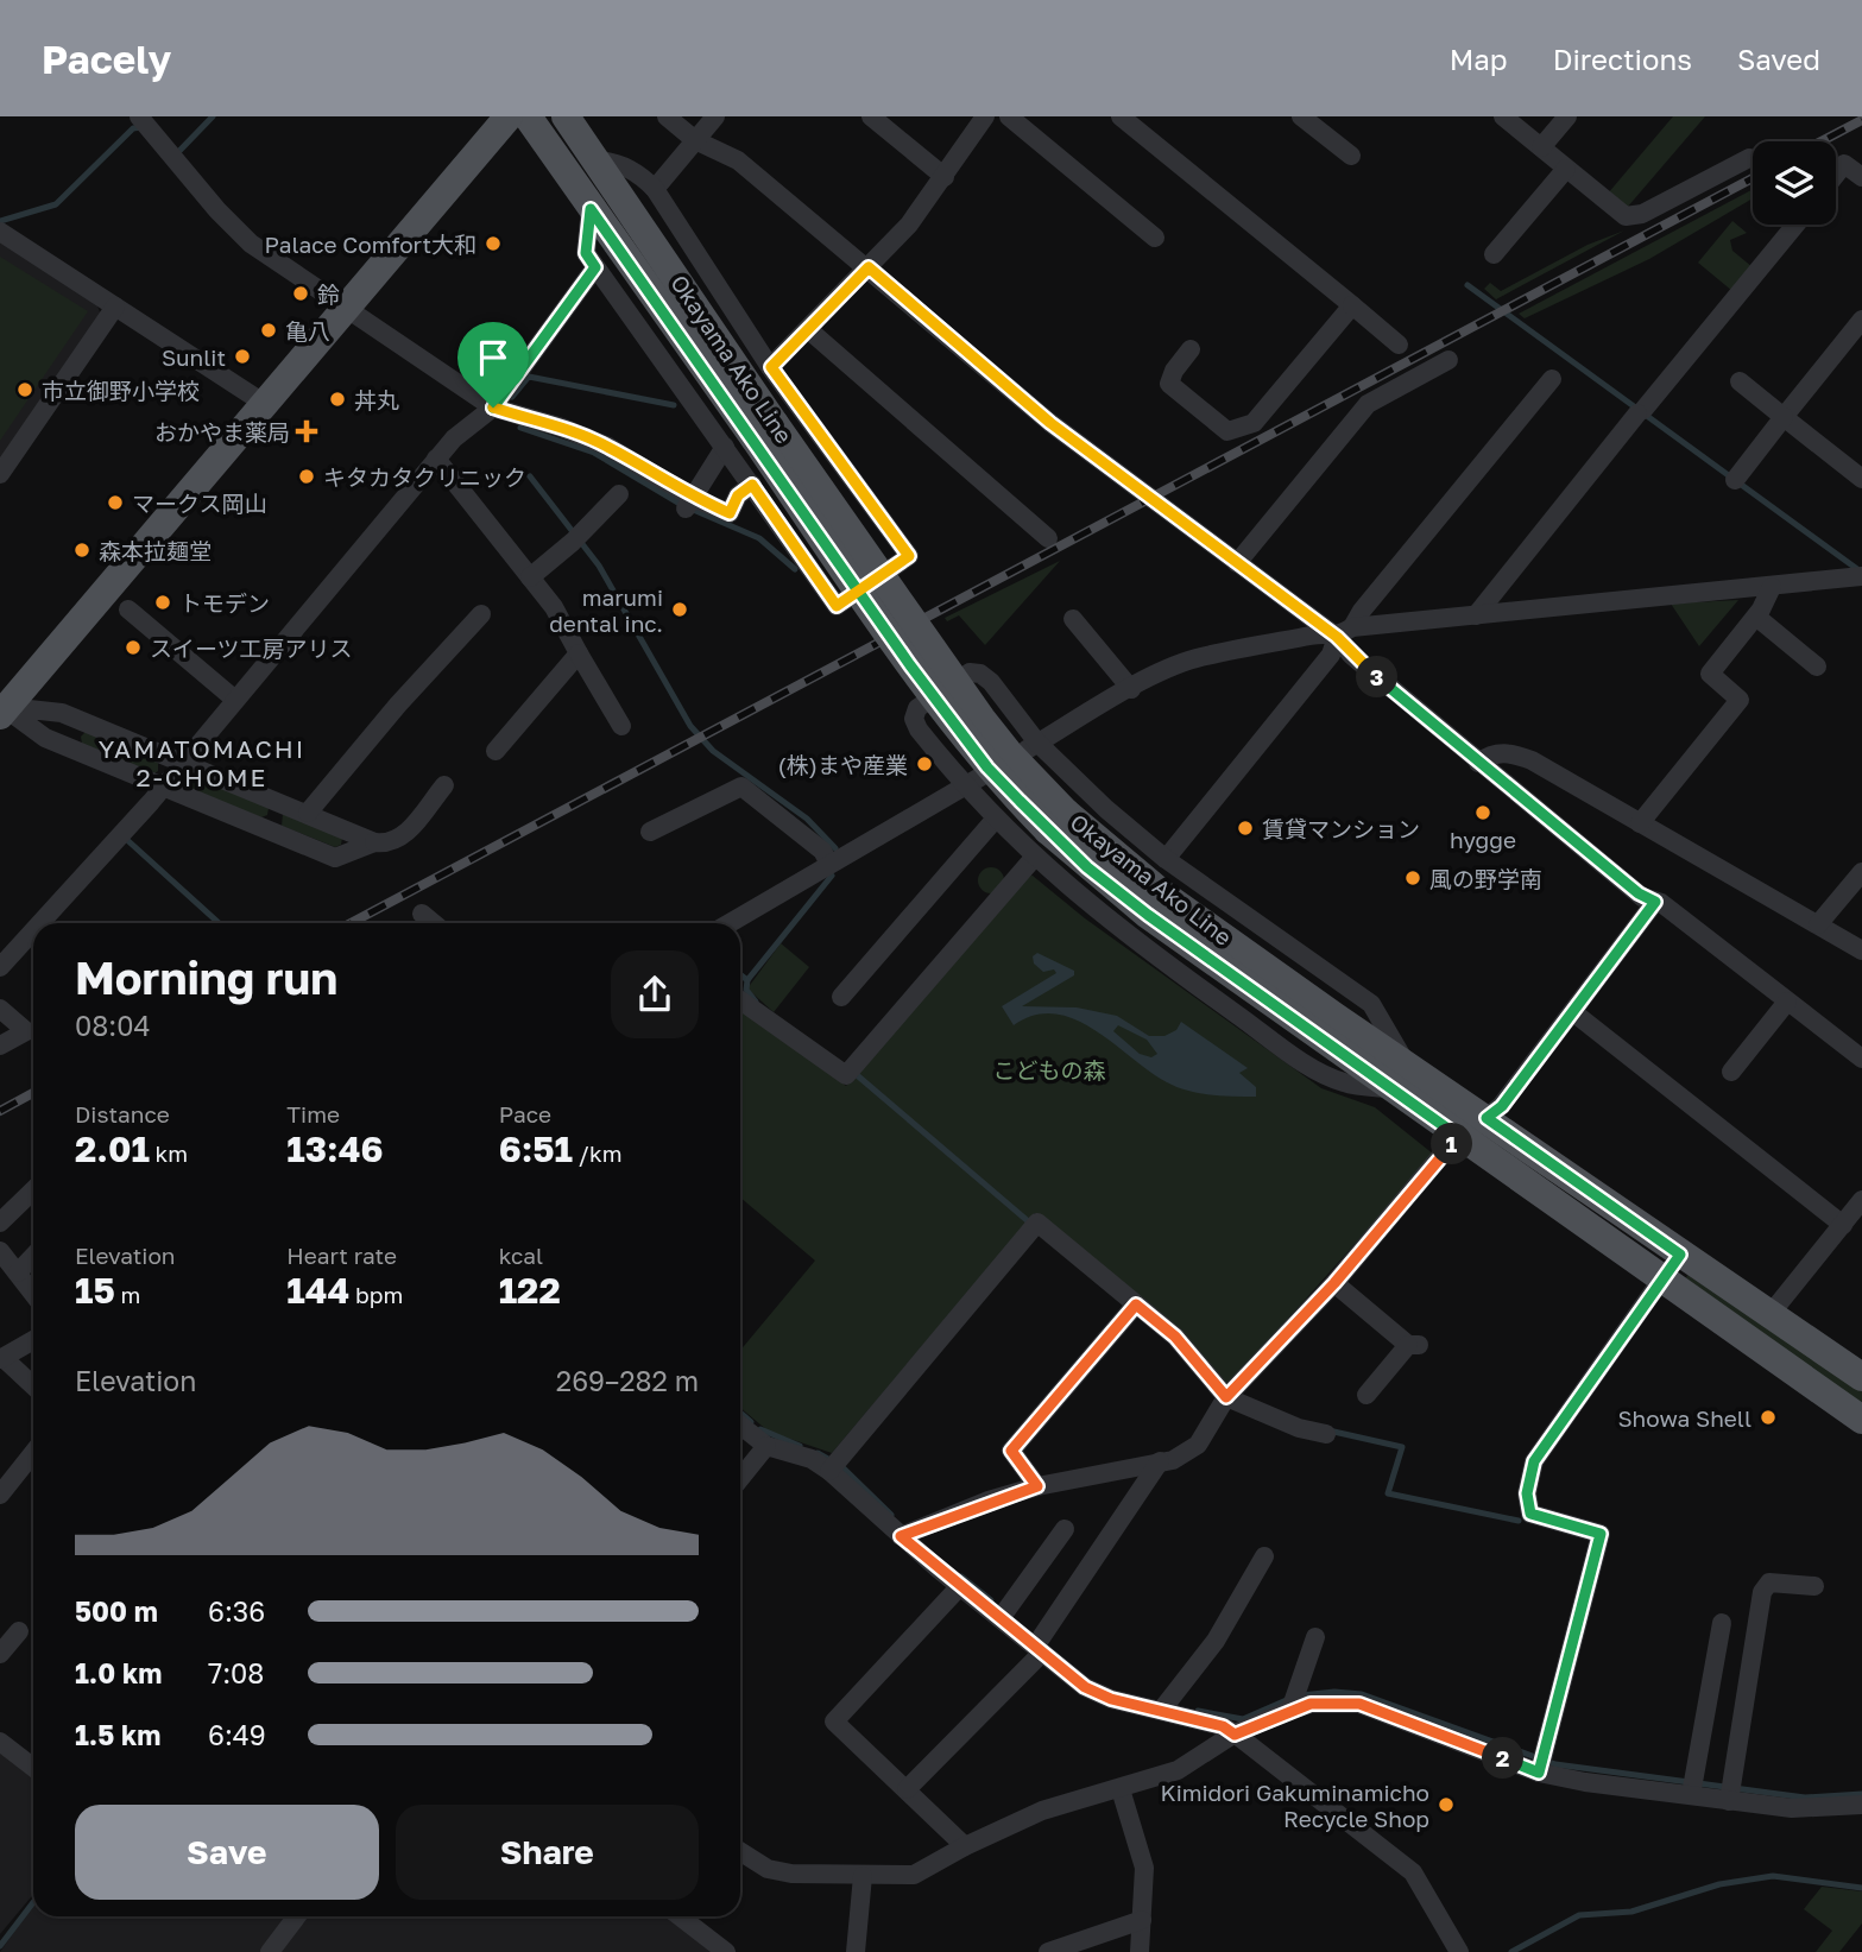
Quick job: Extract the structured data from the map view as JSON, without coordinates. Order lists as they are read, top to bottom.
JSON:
{
  "streets": {
    "main road": ["Okayama Ako Line"]
  },
  "districts": ["YAMATOMACHI 2-CHOME"],
  "parks": ["こどもの森"],
  "places": {
    "other": [
      "Palace Comfort大和",
      "鈴",
      "亀八",
      "Sunlit",
      "市立御野小学校",
      "丼丸",
      "キタカタクリニック",
      "マークス岡山",
      "森本拉麺堂",
      "トモデン",
      "marumi dental inc.",
      "スイーツ工房アリス",
      "(株)まや産業",
      "hygge",
      "賃貸マンション",
      "風の野学南",
      "Showa Shell",
      "Kimidori Gakuminamicho Recycle Shop"
    ],
    "health": ["おかやま薬局"]
  },
  "page": {
    "header": "Pacely",
    "nav": ["Map", "Directions", "Saved"],
    "pins": ["3", "1", "2"],
    "heading": ["Morning run", "08:04"],
    "stats": [
      ["Distance", "2.01 km"],
      ["Time", "13:46"],
      ["Pace", "6:51 /km"],
      ["Elevation", "15 m"],
      ["Heart rate", "144 bpm"],
      ["kcal", "122"]
    ],
    "chart": ["Elevation", "269–282 m"],
    "list": [
      {
        "name": "500 m",
        "note": "6:36"
      },
      {
        "name": "1.0 km",
        "note": "7:08"
      },
      {
        "name": "1.5 km",
        "note": "6:49"
      }
    ],
    "buttons": ["Save", "Share"]
  }
}
